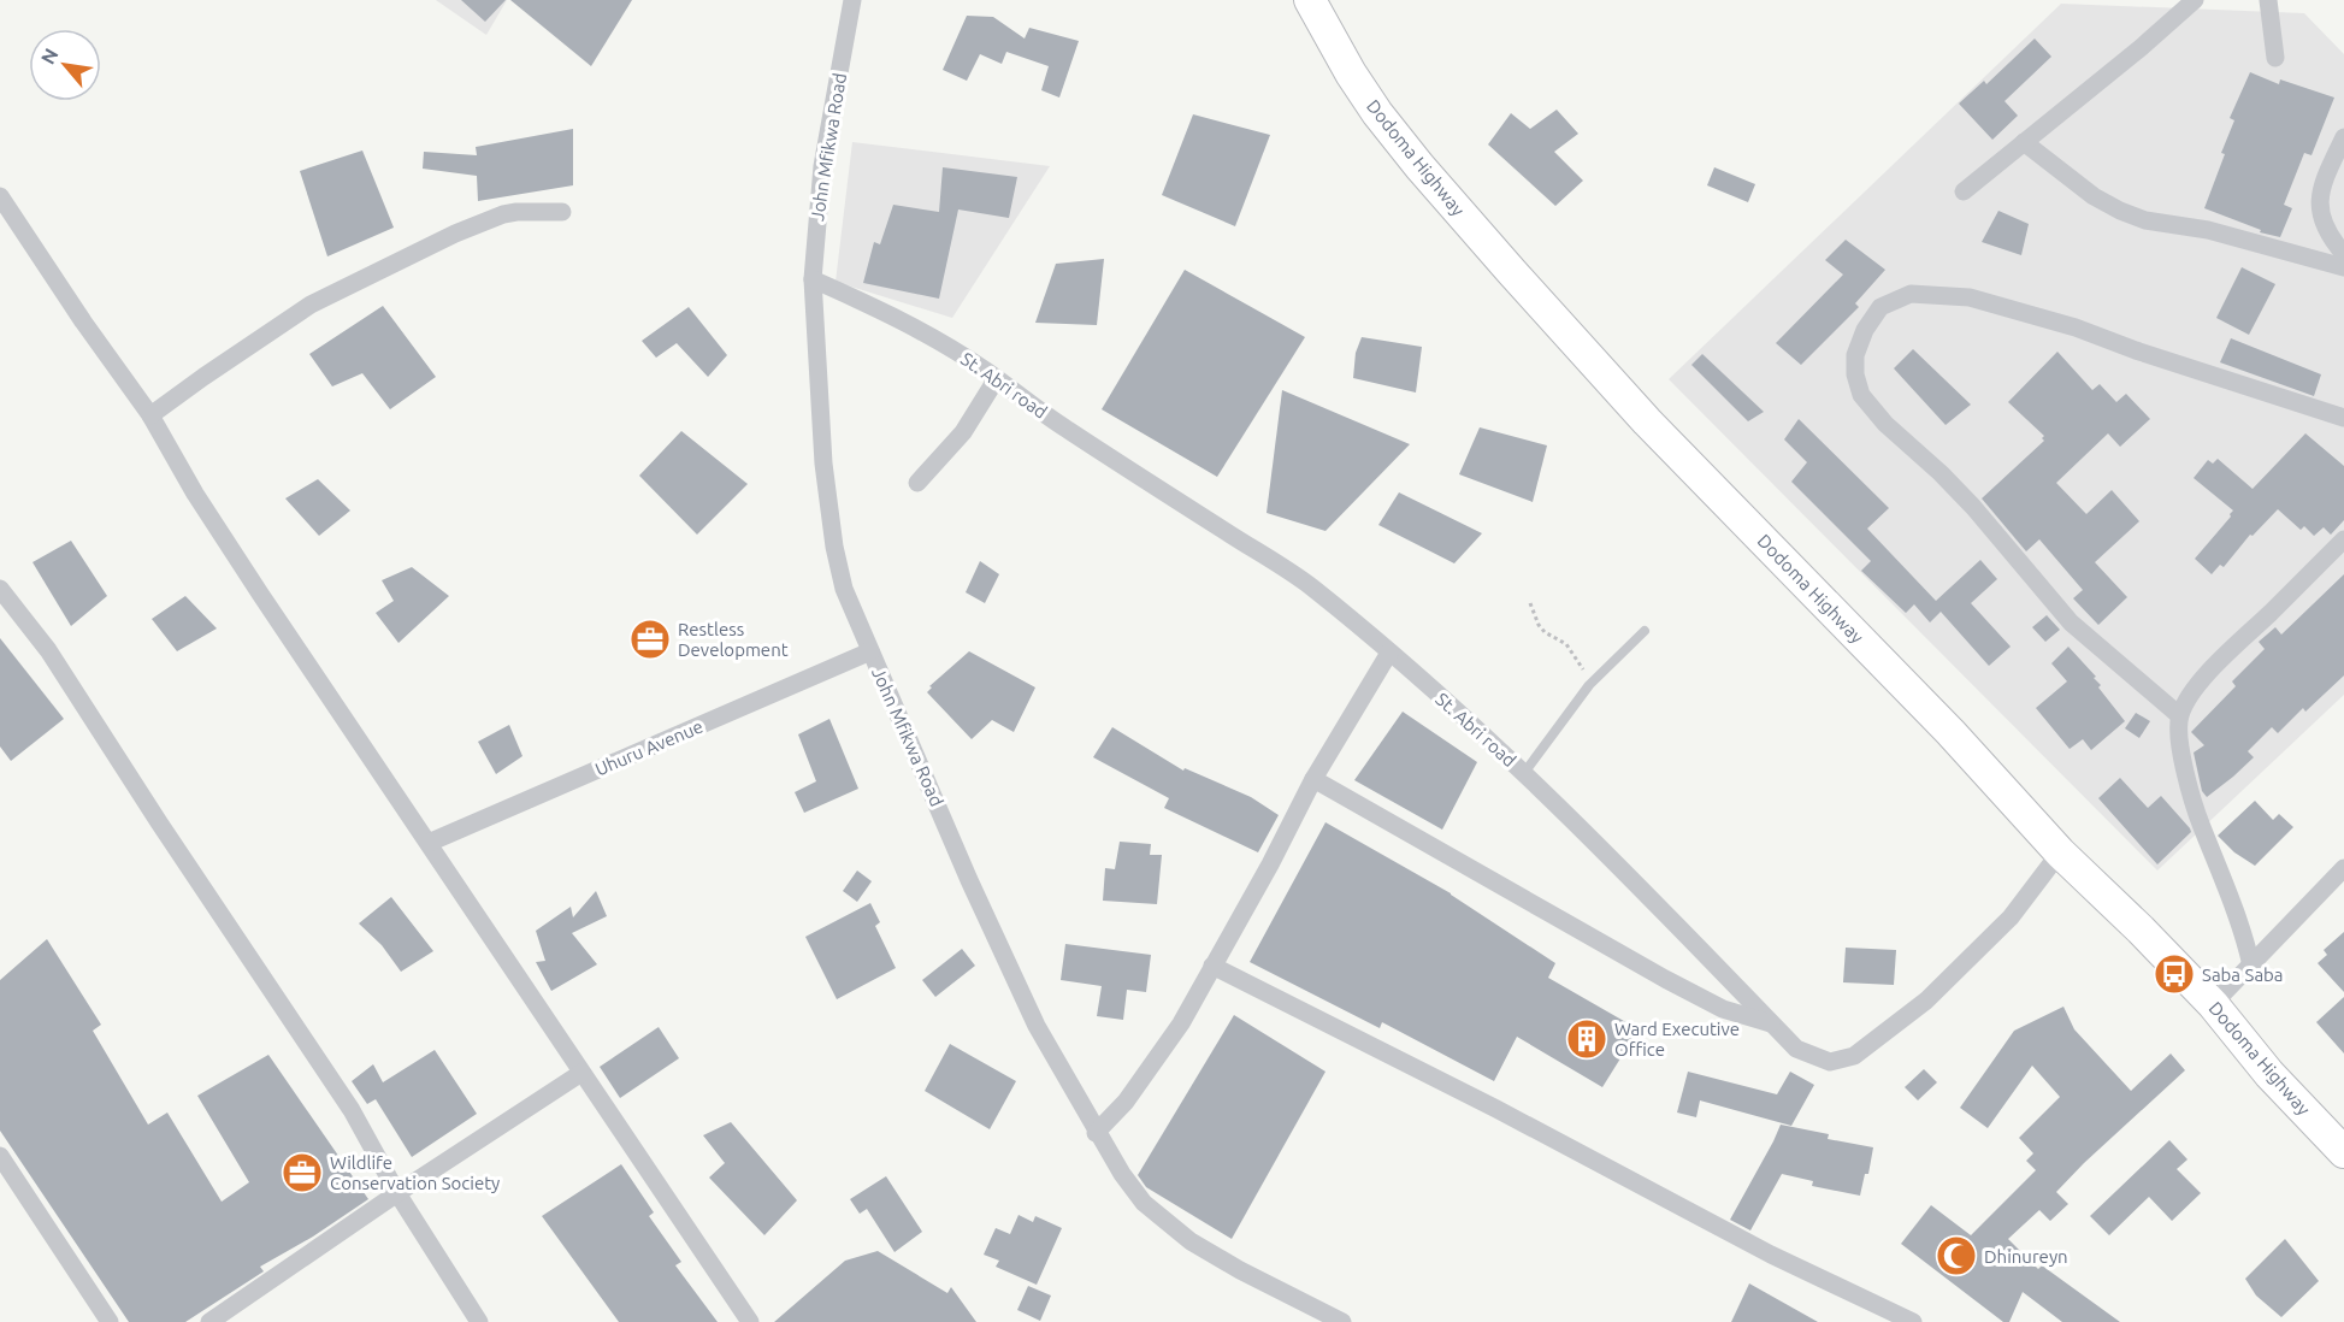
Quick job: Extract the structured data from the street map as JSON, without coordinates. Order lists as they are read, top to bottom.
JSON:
{
  "streets": {
    "highway": ["Dodoma Highway"],
    "street": ["John Mfikwa Road", "St. Abri road", "Uhuru Avenue"]
  },
  "crossings": [
    ["John Mfikwa Road", "St. Abri road"],
    ["John Mfikwa Road", "Uhuru Avenue"],
    ["Dodoma Highway", "St. Abri road"]
  ],
  "places": {
    "office": ["Restless Development", "Wildlife Conservation Society"],
    "bus stop": ["Saba Saba"],
    "building": ["Ward Executive Office"],
    "mosque": ["Dhinureyn"]
  },
  "north": "top left"
}
